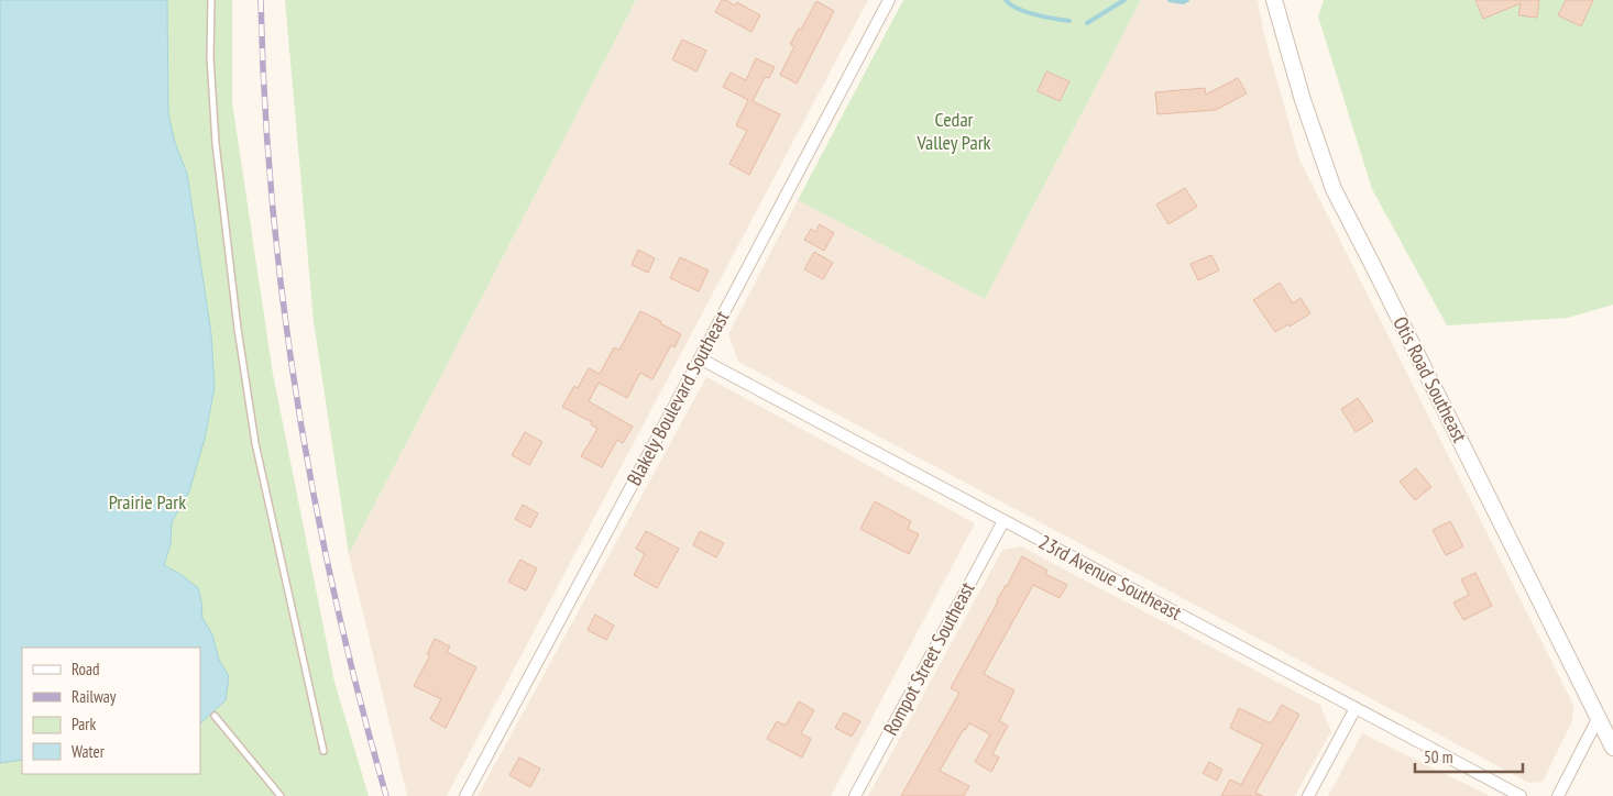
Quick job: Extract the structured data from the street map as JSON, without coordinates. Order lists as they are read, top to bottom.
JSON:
{
  "streets": {
    "street": [
      "Otis Road Southeast",
      "Blakely Boulevard Southeast",
      "23rd Avenue Southeast",
      "Rompot Street Southeast"
    ]
  },
  "crossings": [
    ["Blakely Boulevard Southeast", "23rd Avenue Southeast"],
    ["23rd Avenue Southeast", "Rompot Street Southeast"]
  ],
  "parks": ["Cedar Valley Park", "Prairie Park"],
  "legend": [
    "Road",
    "Railway",
    "Park",
    "Water"
  ],
  "scale_bar": "50 m"
}
